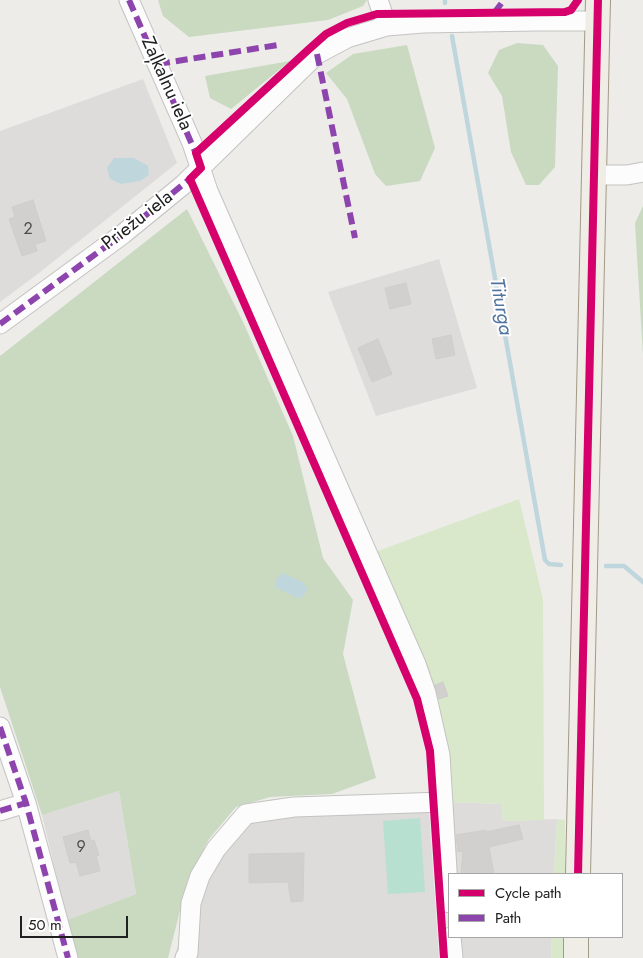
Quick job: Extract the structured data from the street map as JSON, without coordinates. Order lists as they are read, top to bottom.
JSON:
{
  "streets": {
    "street": ["Zaļkalnu iela", "Priežu iela"]
  },
  "crossings": [
    ["Zaļkalnu iela", "Priežu iela"]
  ],
  "water": ["Titurga"],
  "house_numbers": ["2", "9"],
  "legend": ["Cycle path", "Path"],
  "scale_bar": "50 m"
}
